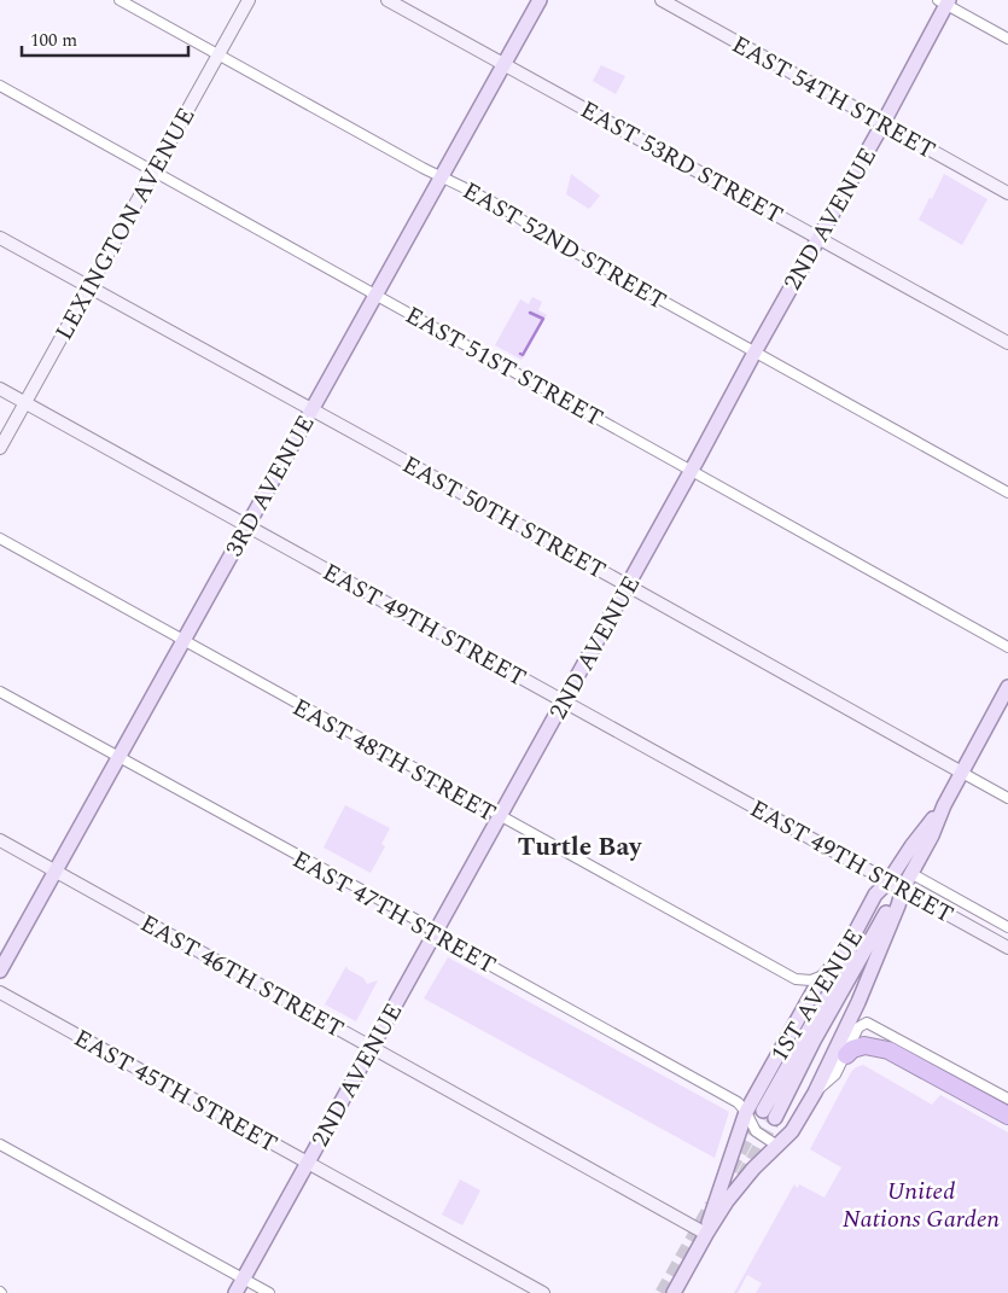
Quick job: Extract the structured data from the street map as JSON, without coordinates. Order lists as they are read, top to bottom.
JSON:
{
  "streets": {
    "main road": [
      "EAST 54TH STREET",
      "EAST 53RD STREET",
      "2ND AVENUE",
      "LEXINGTON AVENUE",
      "3RD AVENUE",
      "EAST 50TH STREET",
      "EAST 49TH STREET",
      "EAST 46TH STREET",
      "1ST AVENUE",
      "EAST 45TH STREET"
    ],
    "street": [
      "EAST 52ND STREET",
      "EAST 51ST STREET",
      "EAST 48TH STREET",
      "EAST 47TH STREET"
    ]
  },
  "crossings": [
    ["EAST 54TH STREET", "2ND AVENUE"],
    ["EAST 53RD STREET", "2ND AVENUE"],
    ["EAST 53RD STREET", "3RD AVENUE"],
    ["2ND AVENUE", "EAST 52ND STREET"],
    ["2ND AVENUE", "EAST 51ST STREET"],
    ["2ND AVENUE", "EAST 50TH STREET"],
    ["2ND AVENUE", "EAST 49TH STREET"],
    ["2ND AVENUE", "EAST 48TH STREET"],
    ["2ND AVENUE", "EAST 47TH STREET"],
    ["2ND AVENUE", "EAST 46TH STREET"],
    ["2ND AVENUE", "EAST 45TH STREET"],
    ["LEXINGTON AVENUE", "EAST 52ND STREET"],
    ["LEXINGTON AVENUE", "EAST 51ST STREET"],
    ["LEXINGTON AVENUE", "EAST 50TH STREET"],
    ["LEXINGTON AVENUE", "EAST 49TH STREET"],
    ["EAST 52ND STREET", "3RD AVENUE"],
    ["EAST 51ST STREET", "3RD AVENUE"],
    ["3RD AVENUE", "EAST 50TH STREET"],
    ["3RD AVENUE", "EAST 49TH STREET"],
    ["3RD AVENUE", "EAST 48TH STREET"],
    ["3RD AVENUE", "EAST 47TH STREET"],
    ["3RD AVENUE", "EAST 46TH STREET"],
    ["EAST 50TH STREET", "1ST AVENUE"],
    ["EAST 49TH STREET", "1ST AVENUE"],
    ["EAST 48TH STREET", "1ST AVENUE"],
    ["EAST 47TH STREET", "1ST AVENUE"],
    ["EAST 46TH STREET", "1ST AVENUE"]
  ],
  "districts": ["Turtle Bay"],
  "parks": ["United Nations Garden"],
  "scale_bar": "100 m"
}
